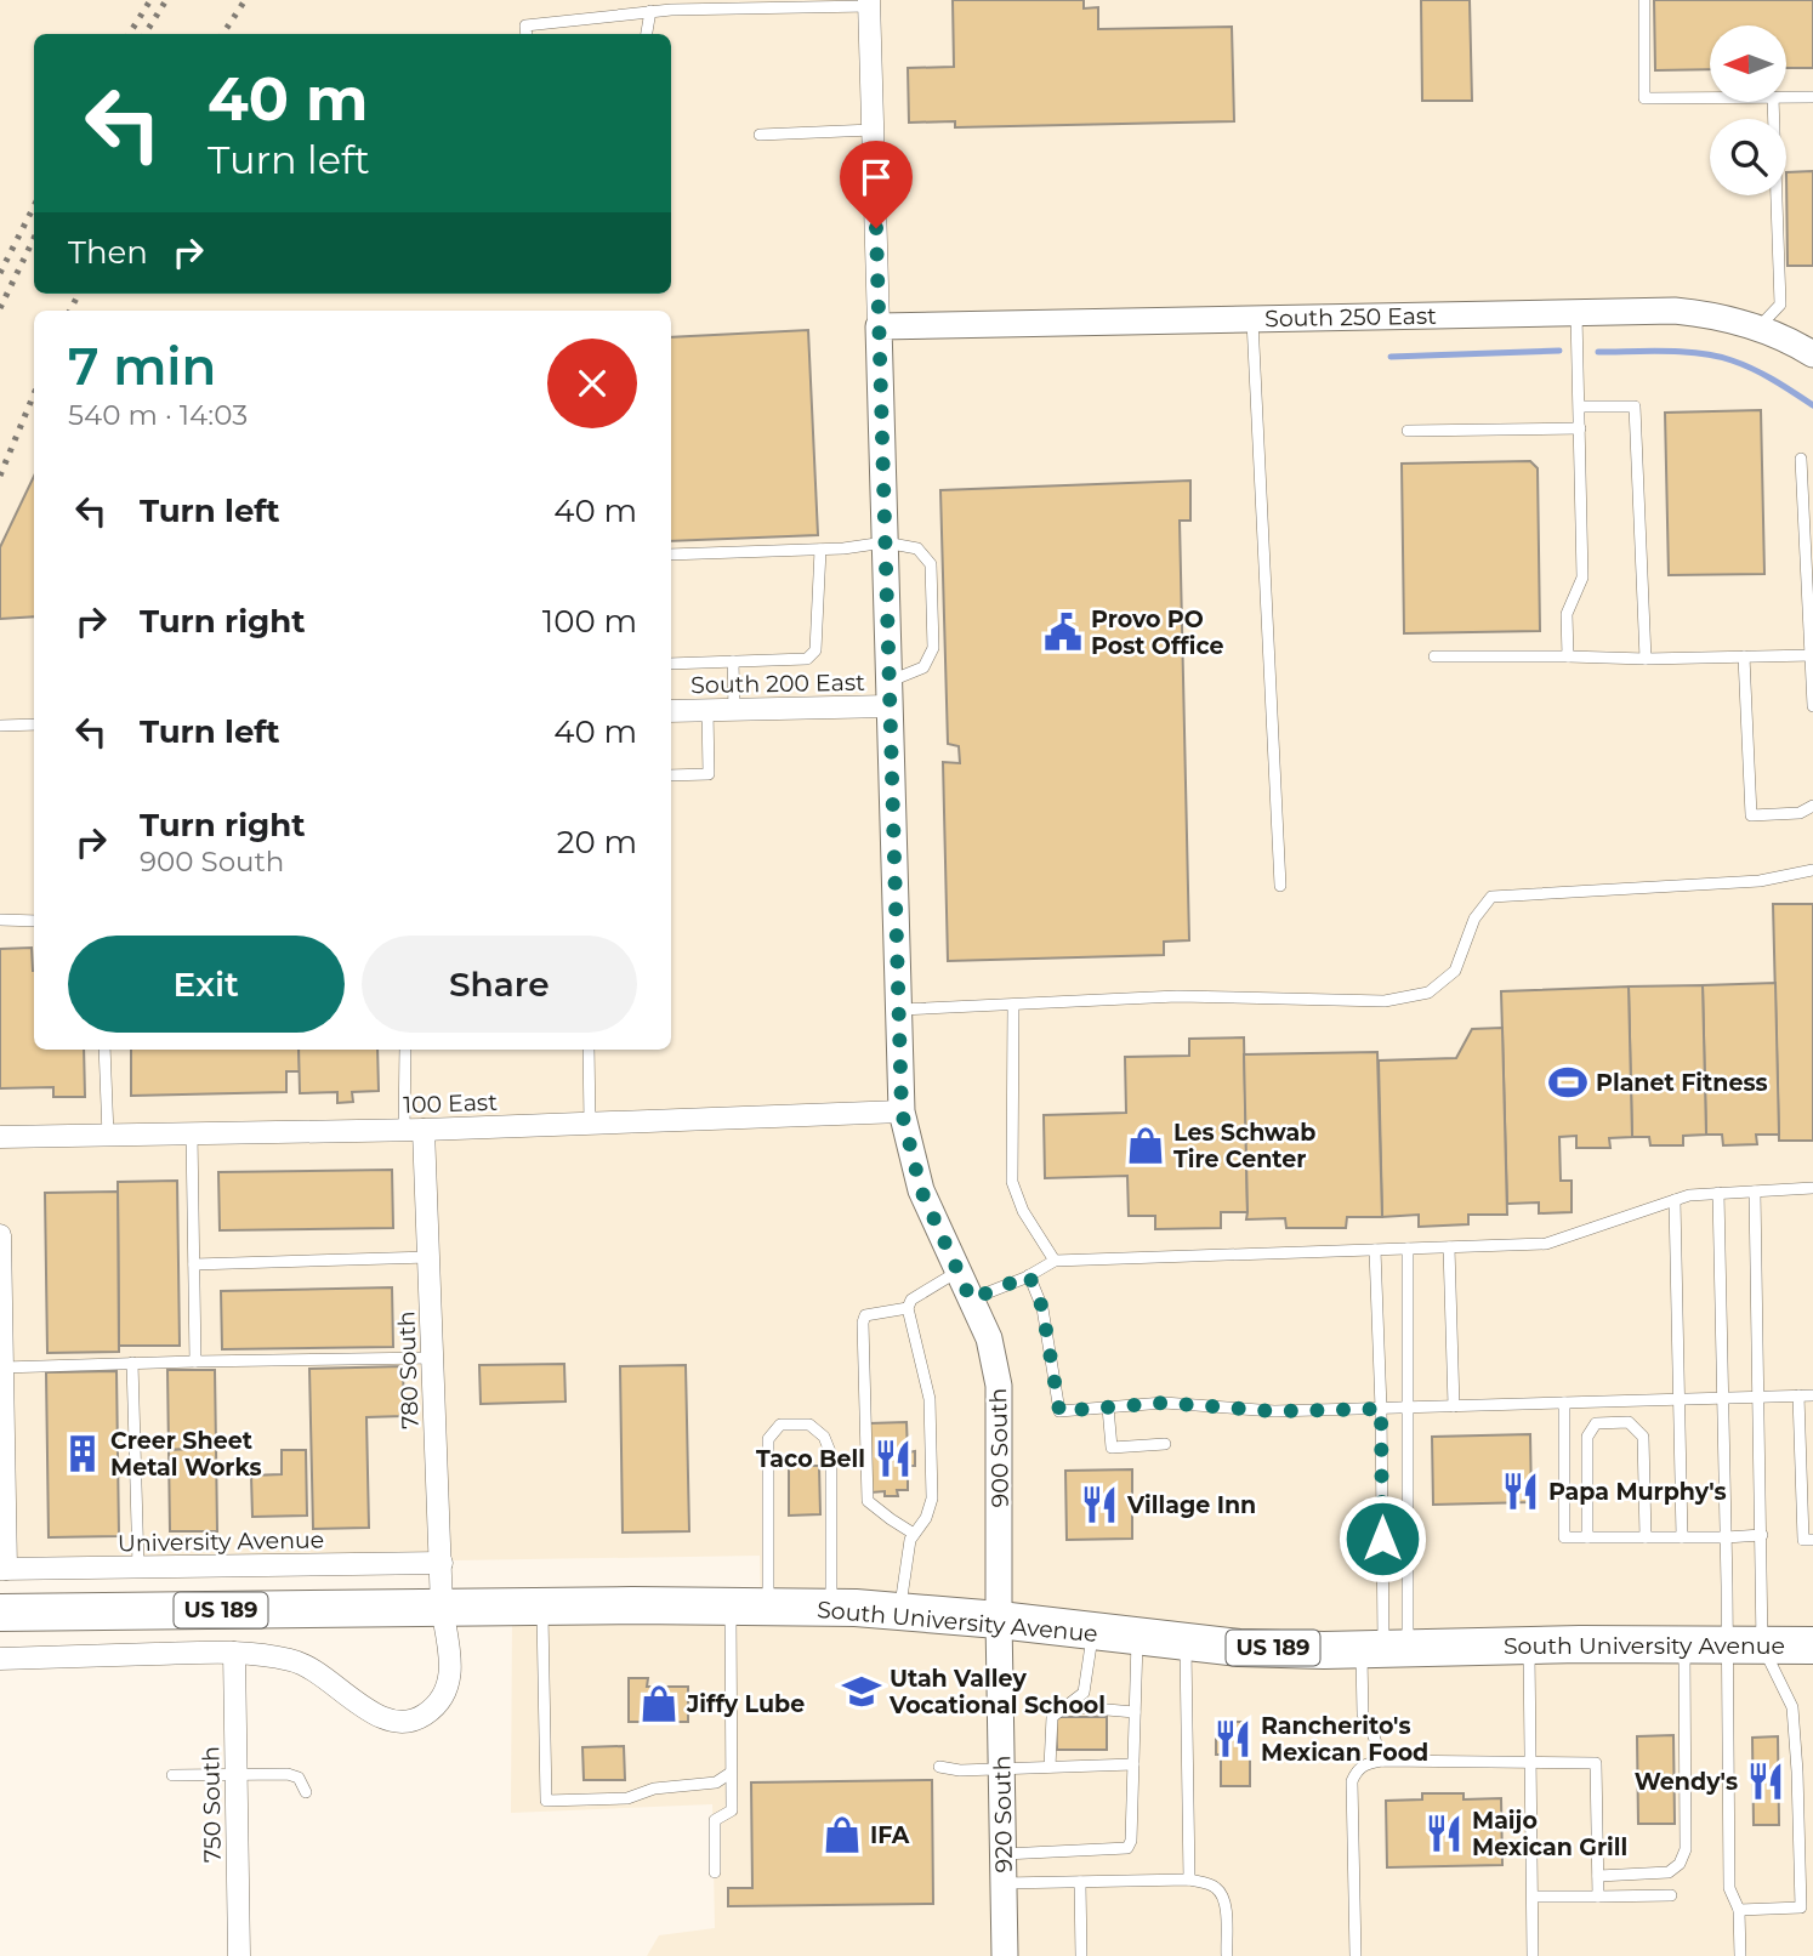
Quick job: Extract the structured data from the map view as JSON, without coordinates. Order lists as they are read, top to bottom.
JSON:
{
  "streets": {
    "highway": ["US 189", "South University Avenue"],
    "street": [
      "South 250 East",
      "South 200 East",
      "100 East",
      "780 South",
      "900 South",
      "University Avenue",
      "750 South",
      "920 South"
    ]
  },
  "crossings": [
    ["South 250 East", "900 South"],
    ["South 200 East", "900 South"],
    ["100 East", "780 South"],
    ["100 East", "900 South"],
    ["780 South", "University Avenue"],
    ["780 South", "South University Avenue"],
    ["900 South", "South University Avenue"],
    ["900 South", "920 South"],
    ["South University Avenue", "920 South"]
  ],
  "places": {
    "public building": ["Provo PO Post Office"],
    "sports": ["Planet Fitness"],
    "shop": ["Les Schwab Tire Center", "Jiffy Lube", "IFA"],
    "building": ["Creer Sheet Metal Works"],
    "restaurant": [
      "Taco Bell",
      "Papa Murphy's",
      "Village Inn",
      "Rancherito's Mexican Food",
      "Wendy's",
      "Maijo Mexican Grill"
    ],
    "school or university": ["Utah Valley Vocational School"]
  },
  "north": "left",
  "page": {
    "turn": ["40 m", "Turn left"],
    "then": "Then",
    "heading": ["7 min", "540 m · 14:03"],
    "list": [
      {
        "name": "Turn left",
        "value": "40 m"
      },
      {
        "name": "Turn right",
        "value": "100 m"
      },
      {
        "name": "Turn left",
        "value": "40 m"
      },
      {
        "name": "Turn right",
        "note": "900 South",
        "value": "20 m"
      }
    ],
    "buttons": ["Exit", "Share"]
  }
}
